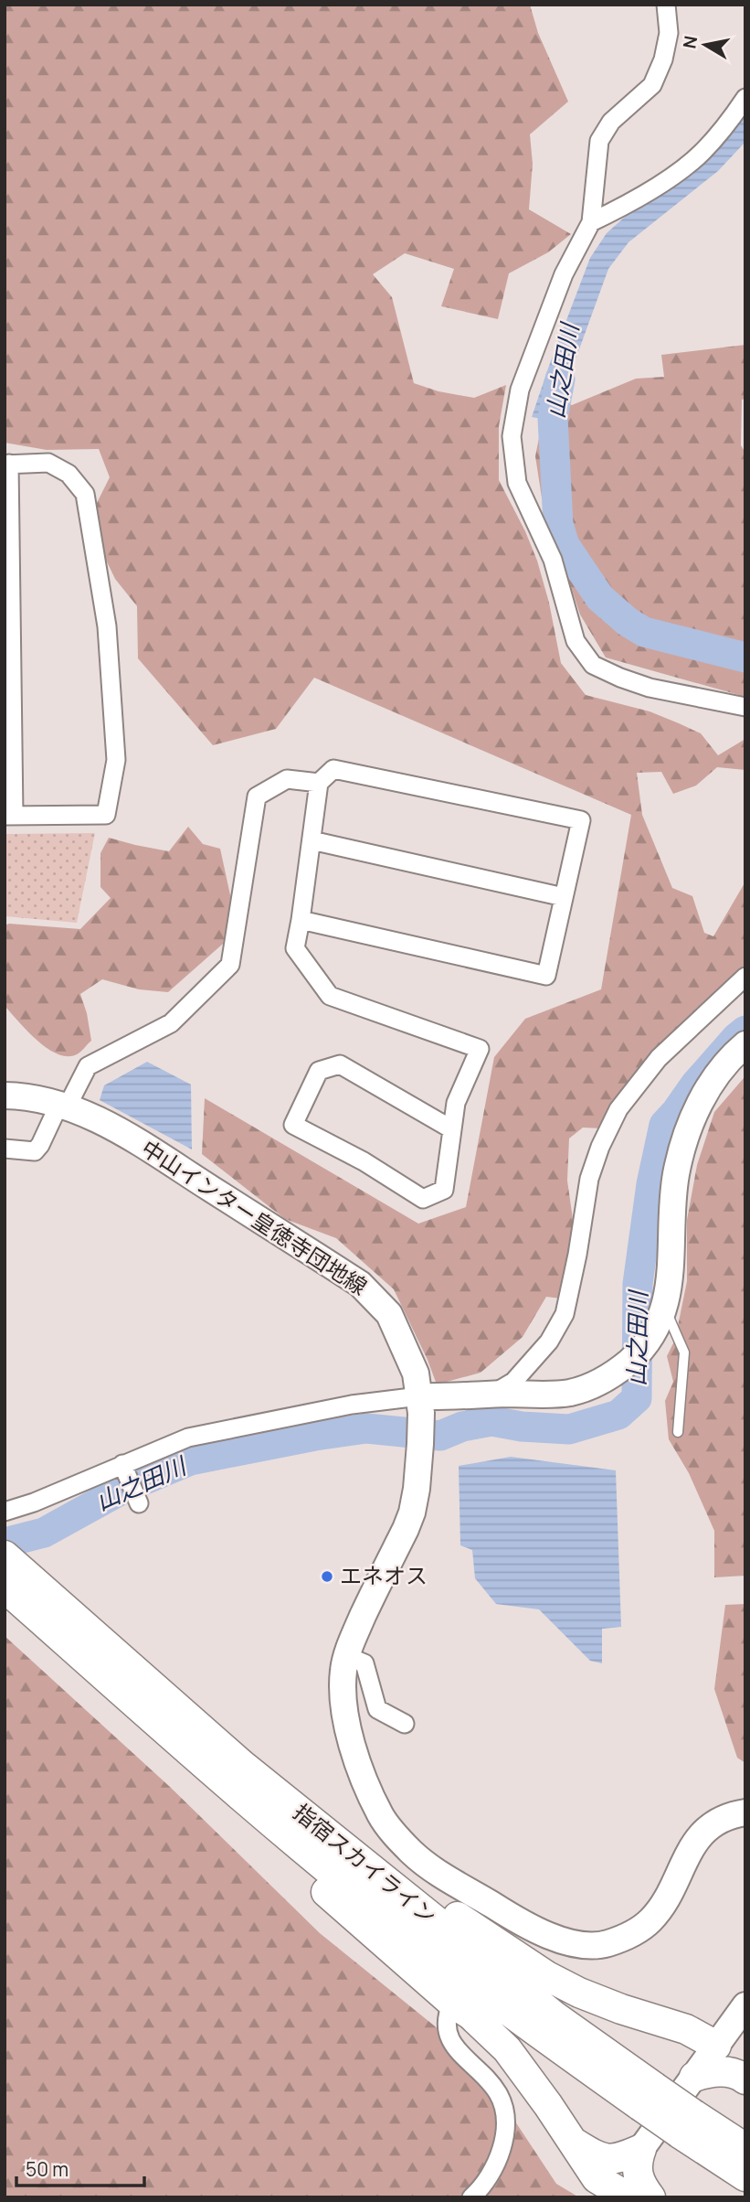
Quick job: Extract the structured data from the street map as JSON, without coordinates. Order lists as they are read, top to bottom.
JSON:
{
  "streets": {
    "main road": ["指宿スカイライン"],
    "street": ["中山インター皇徳寺団地線"]
  },
  "water": ["山之田川"],
  "places": ["エネオス"],
  "scale_bar": "50 m",
  "north": "left"
}
